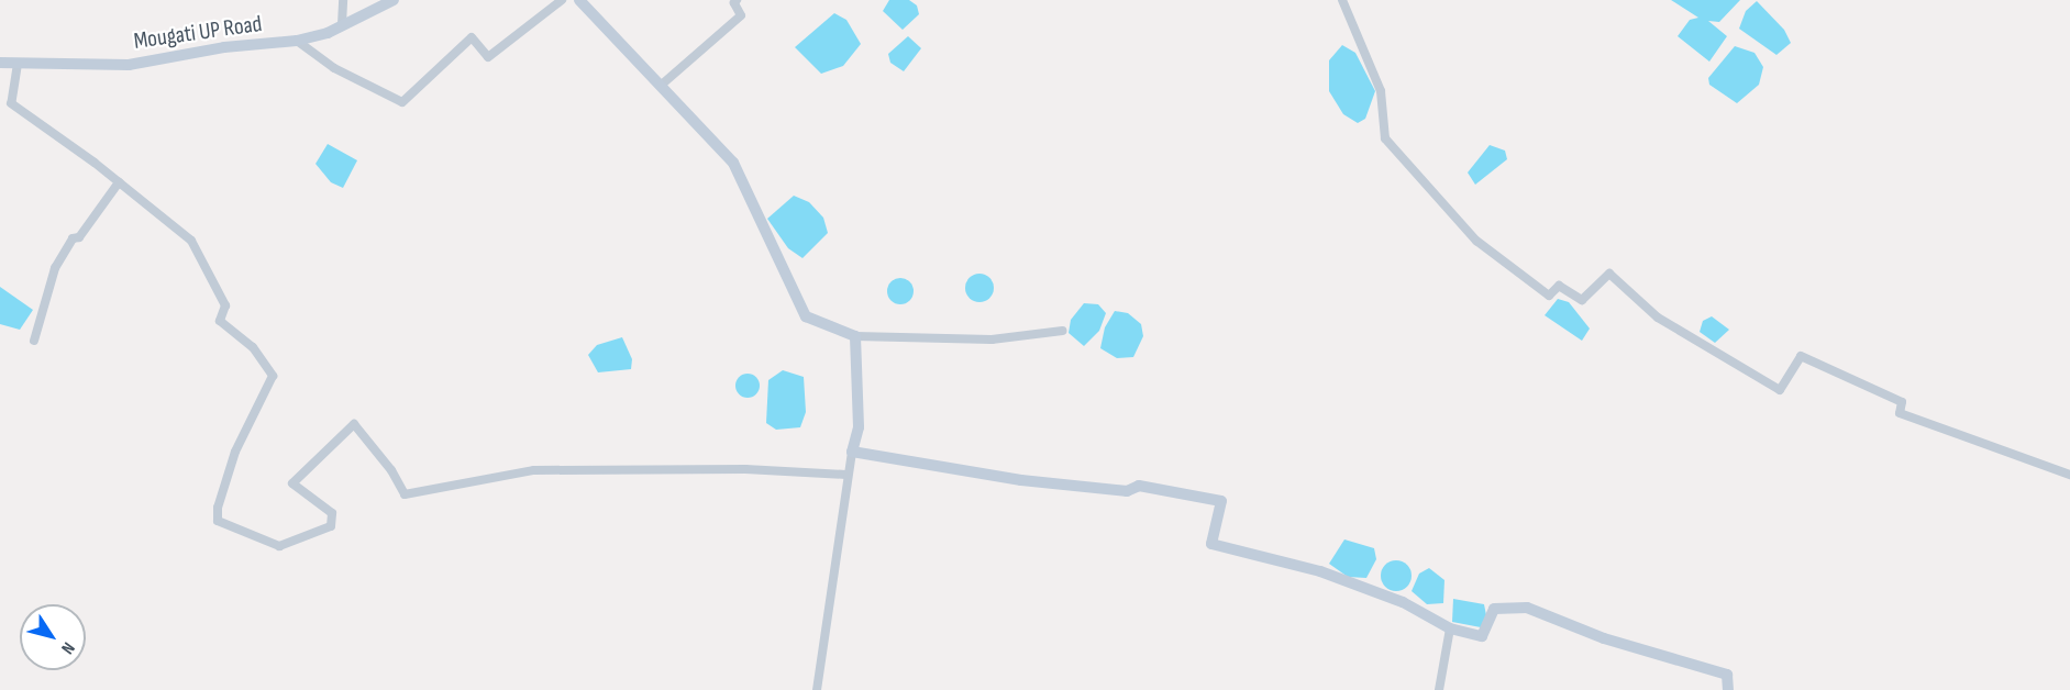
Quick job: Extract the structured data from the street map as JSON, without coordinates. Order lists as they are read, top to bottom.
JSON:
{
  "streets": {
    "street": ["Mougati UP Road"]
  },
  "north": "bottom right"
}
